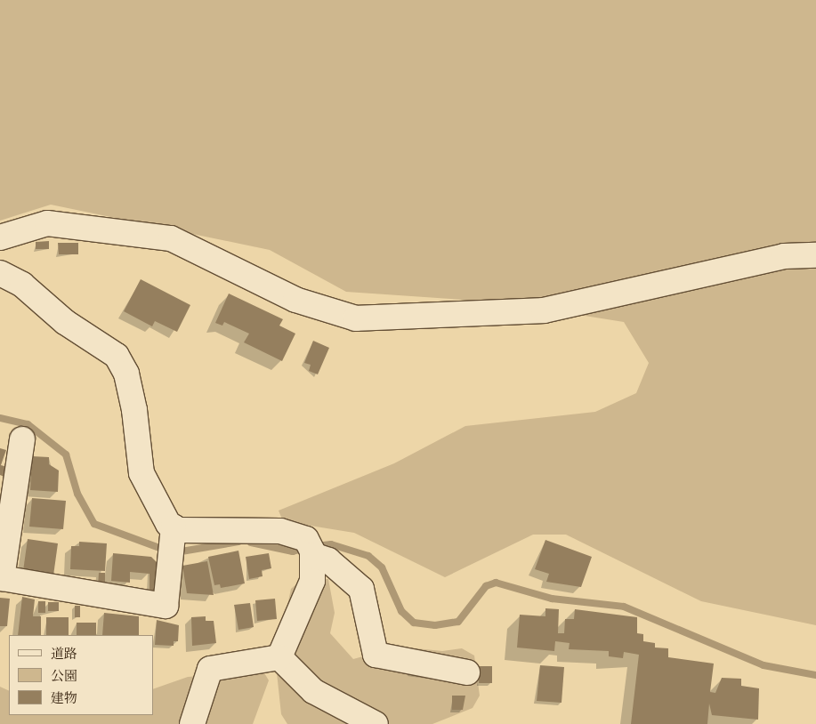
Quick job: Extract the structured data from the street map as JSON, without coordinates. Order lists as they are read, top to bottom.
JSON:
{
  "legend": ["道路", "公園", "建物"]
}
